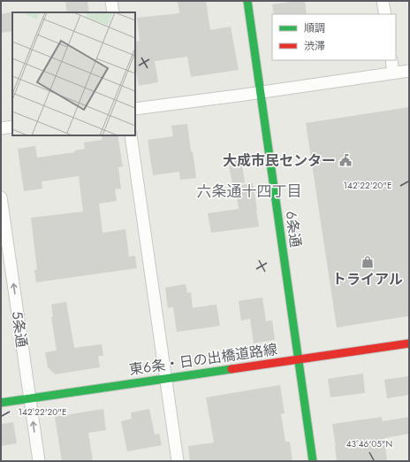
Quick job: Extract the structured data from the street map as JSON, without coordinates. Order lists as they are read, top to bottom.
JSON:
{
  "streets": {
    "street": ["6条通", "5条通", "東6条・日の出橋道路線"]
  },
  "crossings": [
    ["6条通", "東6条・日の出橋道路線"],
    ["5条通", "東6条・日の出橋道路線"]
  ],
  "one_way": ["5条通"],
  "districts": ["六条通十四丁目"],
  "places": {
    "public building": ["大成市民センター"],
    "shop": ["トライアル"]
  },
  "legend": ["順調", "渋滞"],
  "coordinates": ["142°22'20\"E", "43°46'05\"N"]
}
